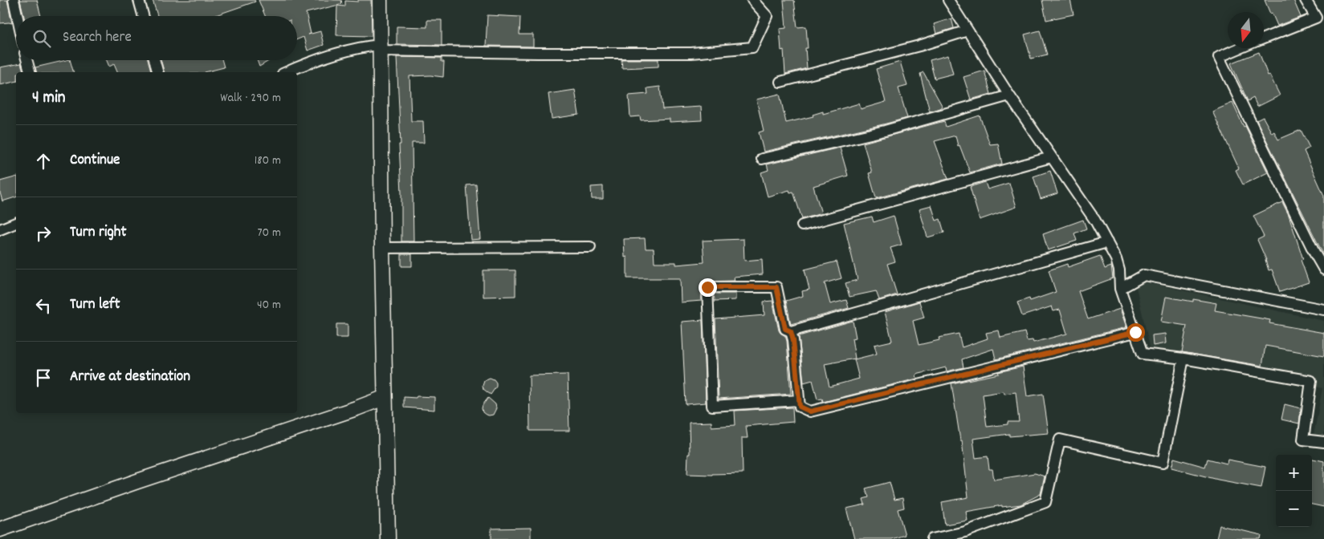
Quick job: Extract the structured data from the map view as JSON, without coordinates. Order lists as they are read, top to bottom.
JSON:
{
  "north": "bottom",
  "page": {
    "search": "Search here",
    "heading": ["4 min", "Walk · 290 m"],
    "list": [
      ["Continue", "180 m"],
      ["Turn right", "70 m"],
      ["Turn left", "40 m"],
      "Arrive at destination"
    ],
    "map_buttons": ["+", "−"]
  }
}
